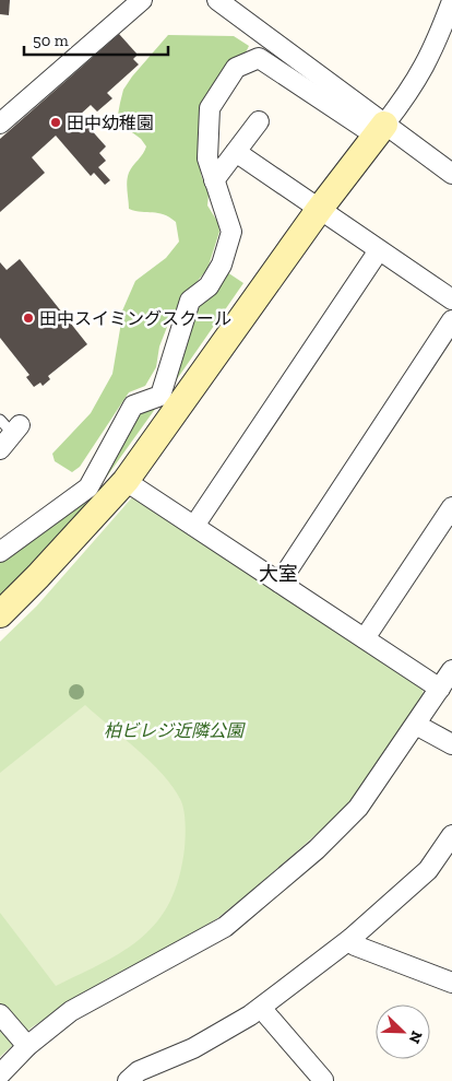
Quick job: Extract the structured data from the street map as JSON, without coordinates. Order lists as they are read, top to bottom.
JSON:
{
  "districts": ["大室"],
  "parks": ["柏ビレジ近隣公園"],
  "places": ["田中幼稚園", "田中スイミングスクール"],
  "scale_bar": "50 m",
  "north": "bottom right"
}
